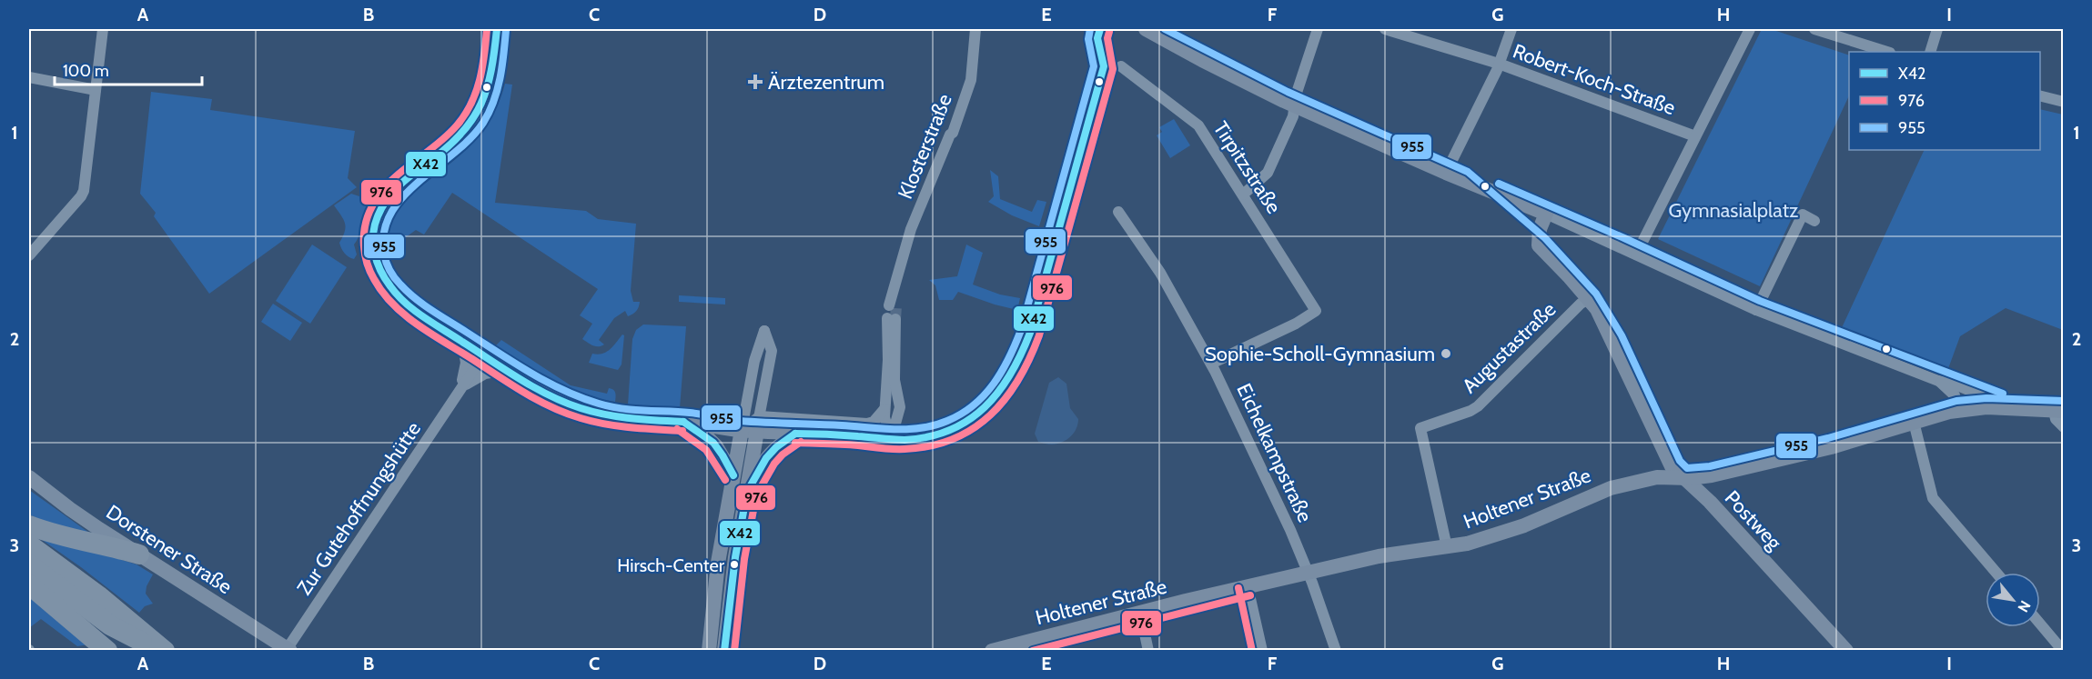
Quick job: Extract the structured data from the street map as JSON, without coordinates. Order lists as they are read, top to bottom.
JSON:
{
  "streets": {
    "main road": ["Holtener Straße", "Postweg", "Dorstener Straße"],
    "street": [
      "Robert-Koch-Straße",
      "Klosterstraße",
      "Tirpitzstraße",
      "Augustastraße",
      "Eichelkampstraße",
      "Zur Gutehoffnungshütte"
    ]
  },
  "crossings": [
    ["Tirpitzstraße", "Eichelkampstraße"],
    ["Augustastraße", "Holtener Straße"],
    ["Augustastraße", "Postweg"],
    ["Eichelkampstraße", "Holtener Straße"],
    ["Holtener Straße", "Postweg"],
    ["Zur Gutehoffnungshütte", "Dorstener Straße"]
  ],
  "parks": ["Gymnasialplatz"],
  "places": {
    "health": ["Ärztezentrum"],
    "other": ["Sophie-Scholl-Gymnasium", "Hirsch-Center"]
  },
  "lines": ["transit line X42", "transit line 976", "transit line 955"],
  "legend": ["X42", "976", "955"],
  "scale_bar": "100 m",
  "north": "bottom right",
  "grid": {
    "columns": [
      "A",
      "B",
      "C",
      "D",
      "E",
      "F",
      "G",
      "H",
      "I"
    ],
    "rows": ["1", "2", "3"]
  }
}
